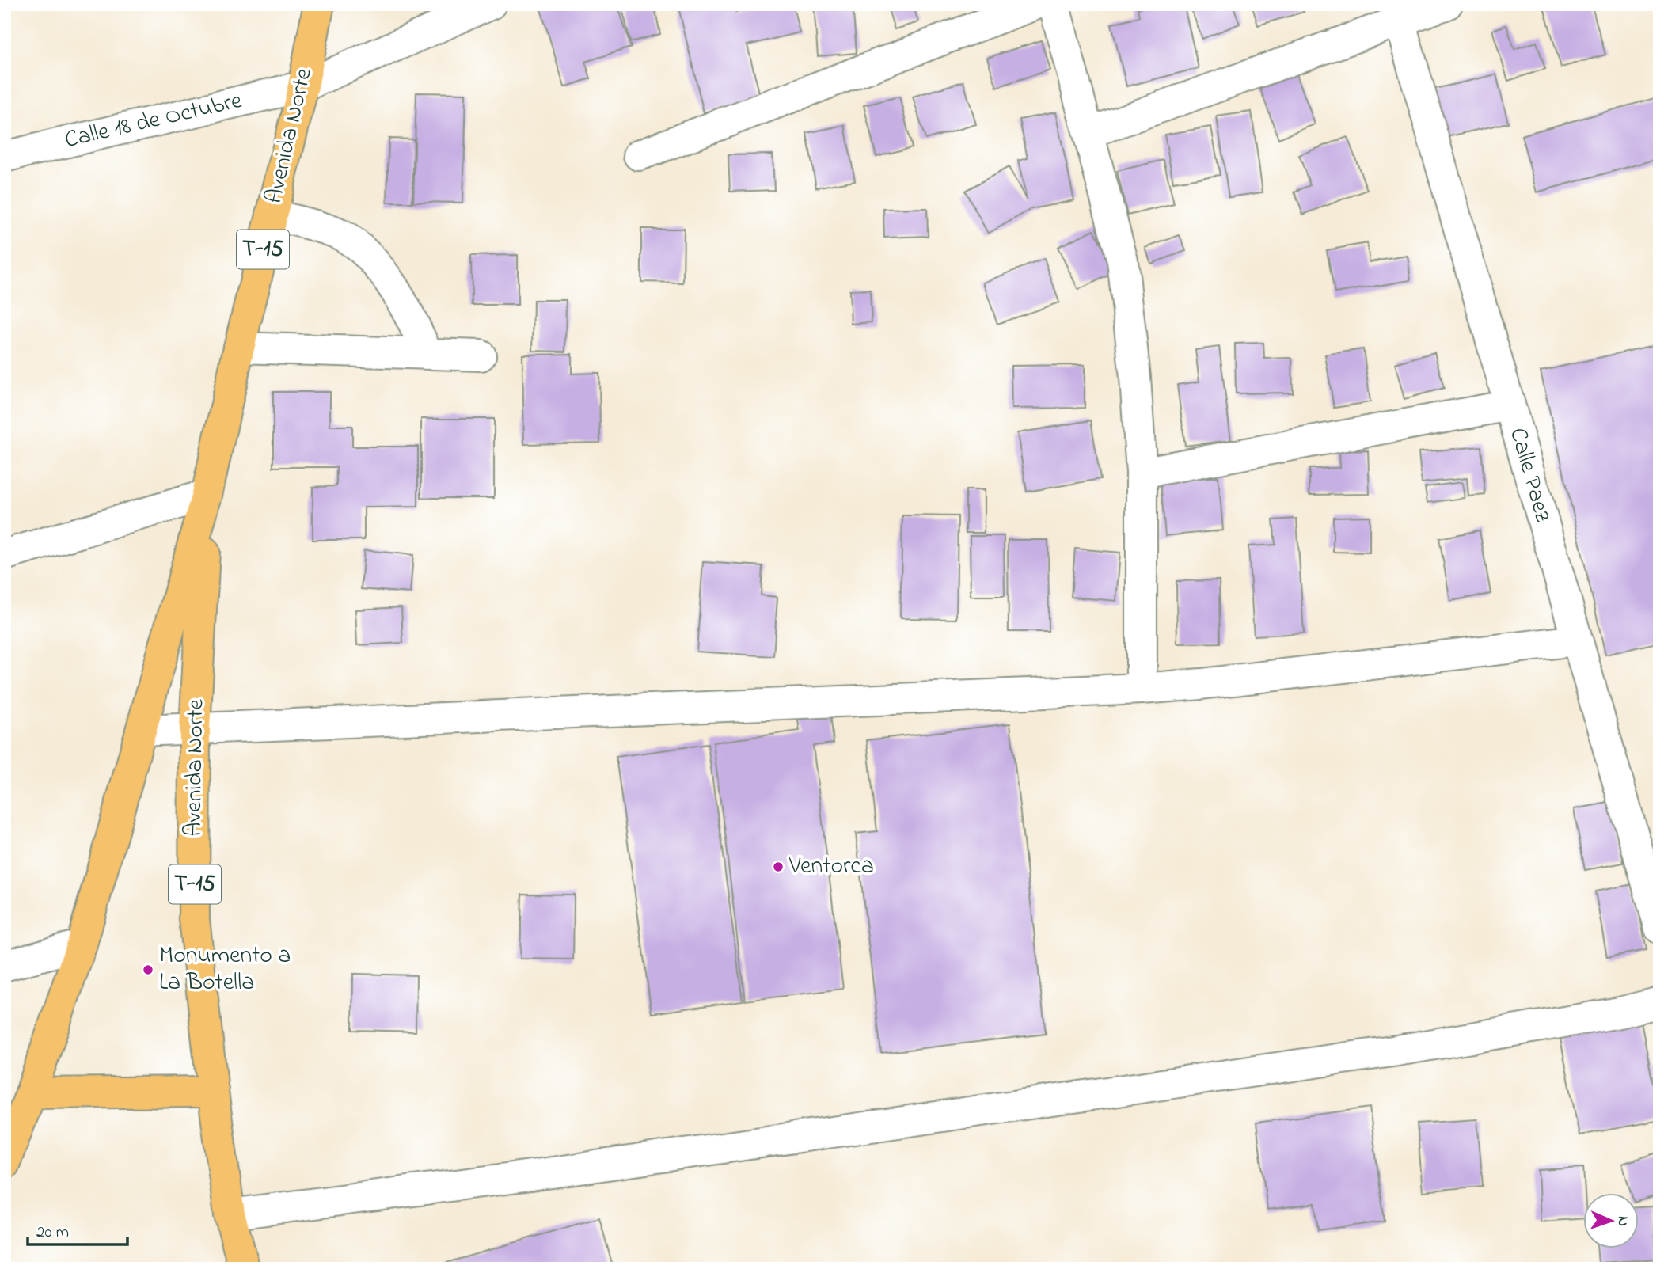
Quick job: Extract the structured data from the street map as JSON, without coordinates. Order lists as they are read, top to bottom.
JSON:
{
  "streets": {
    "highway": ["Avenida Norte", "T-15"],
    "street": ["Calle 18 de Octubre", "Calle Paez"]
  },
  "crossings": [
    ["Calle 18 de Octubre", "Avenida Norte"]
  ],
  "places": ["Ventorca", "Monumento a La Botella"],
  "scale_bar": "20 m",
  "north": "right"
}
